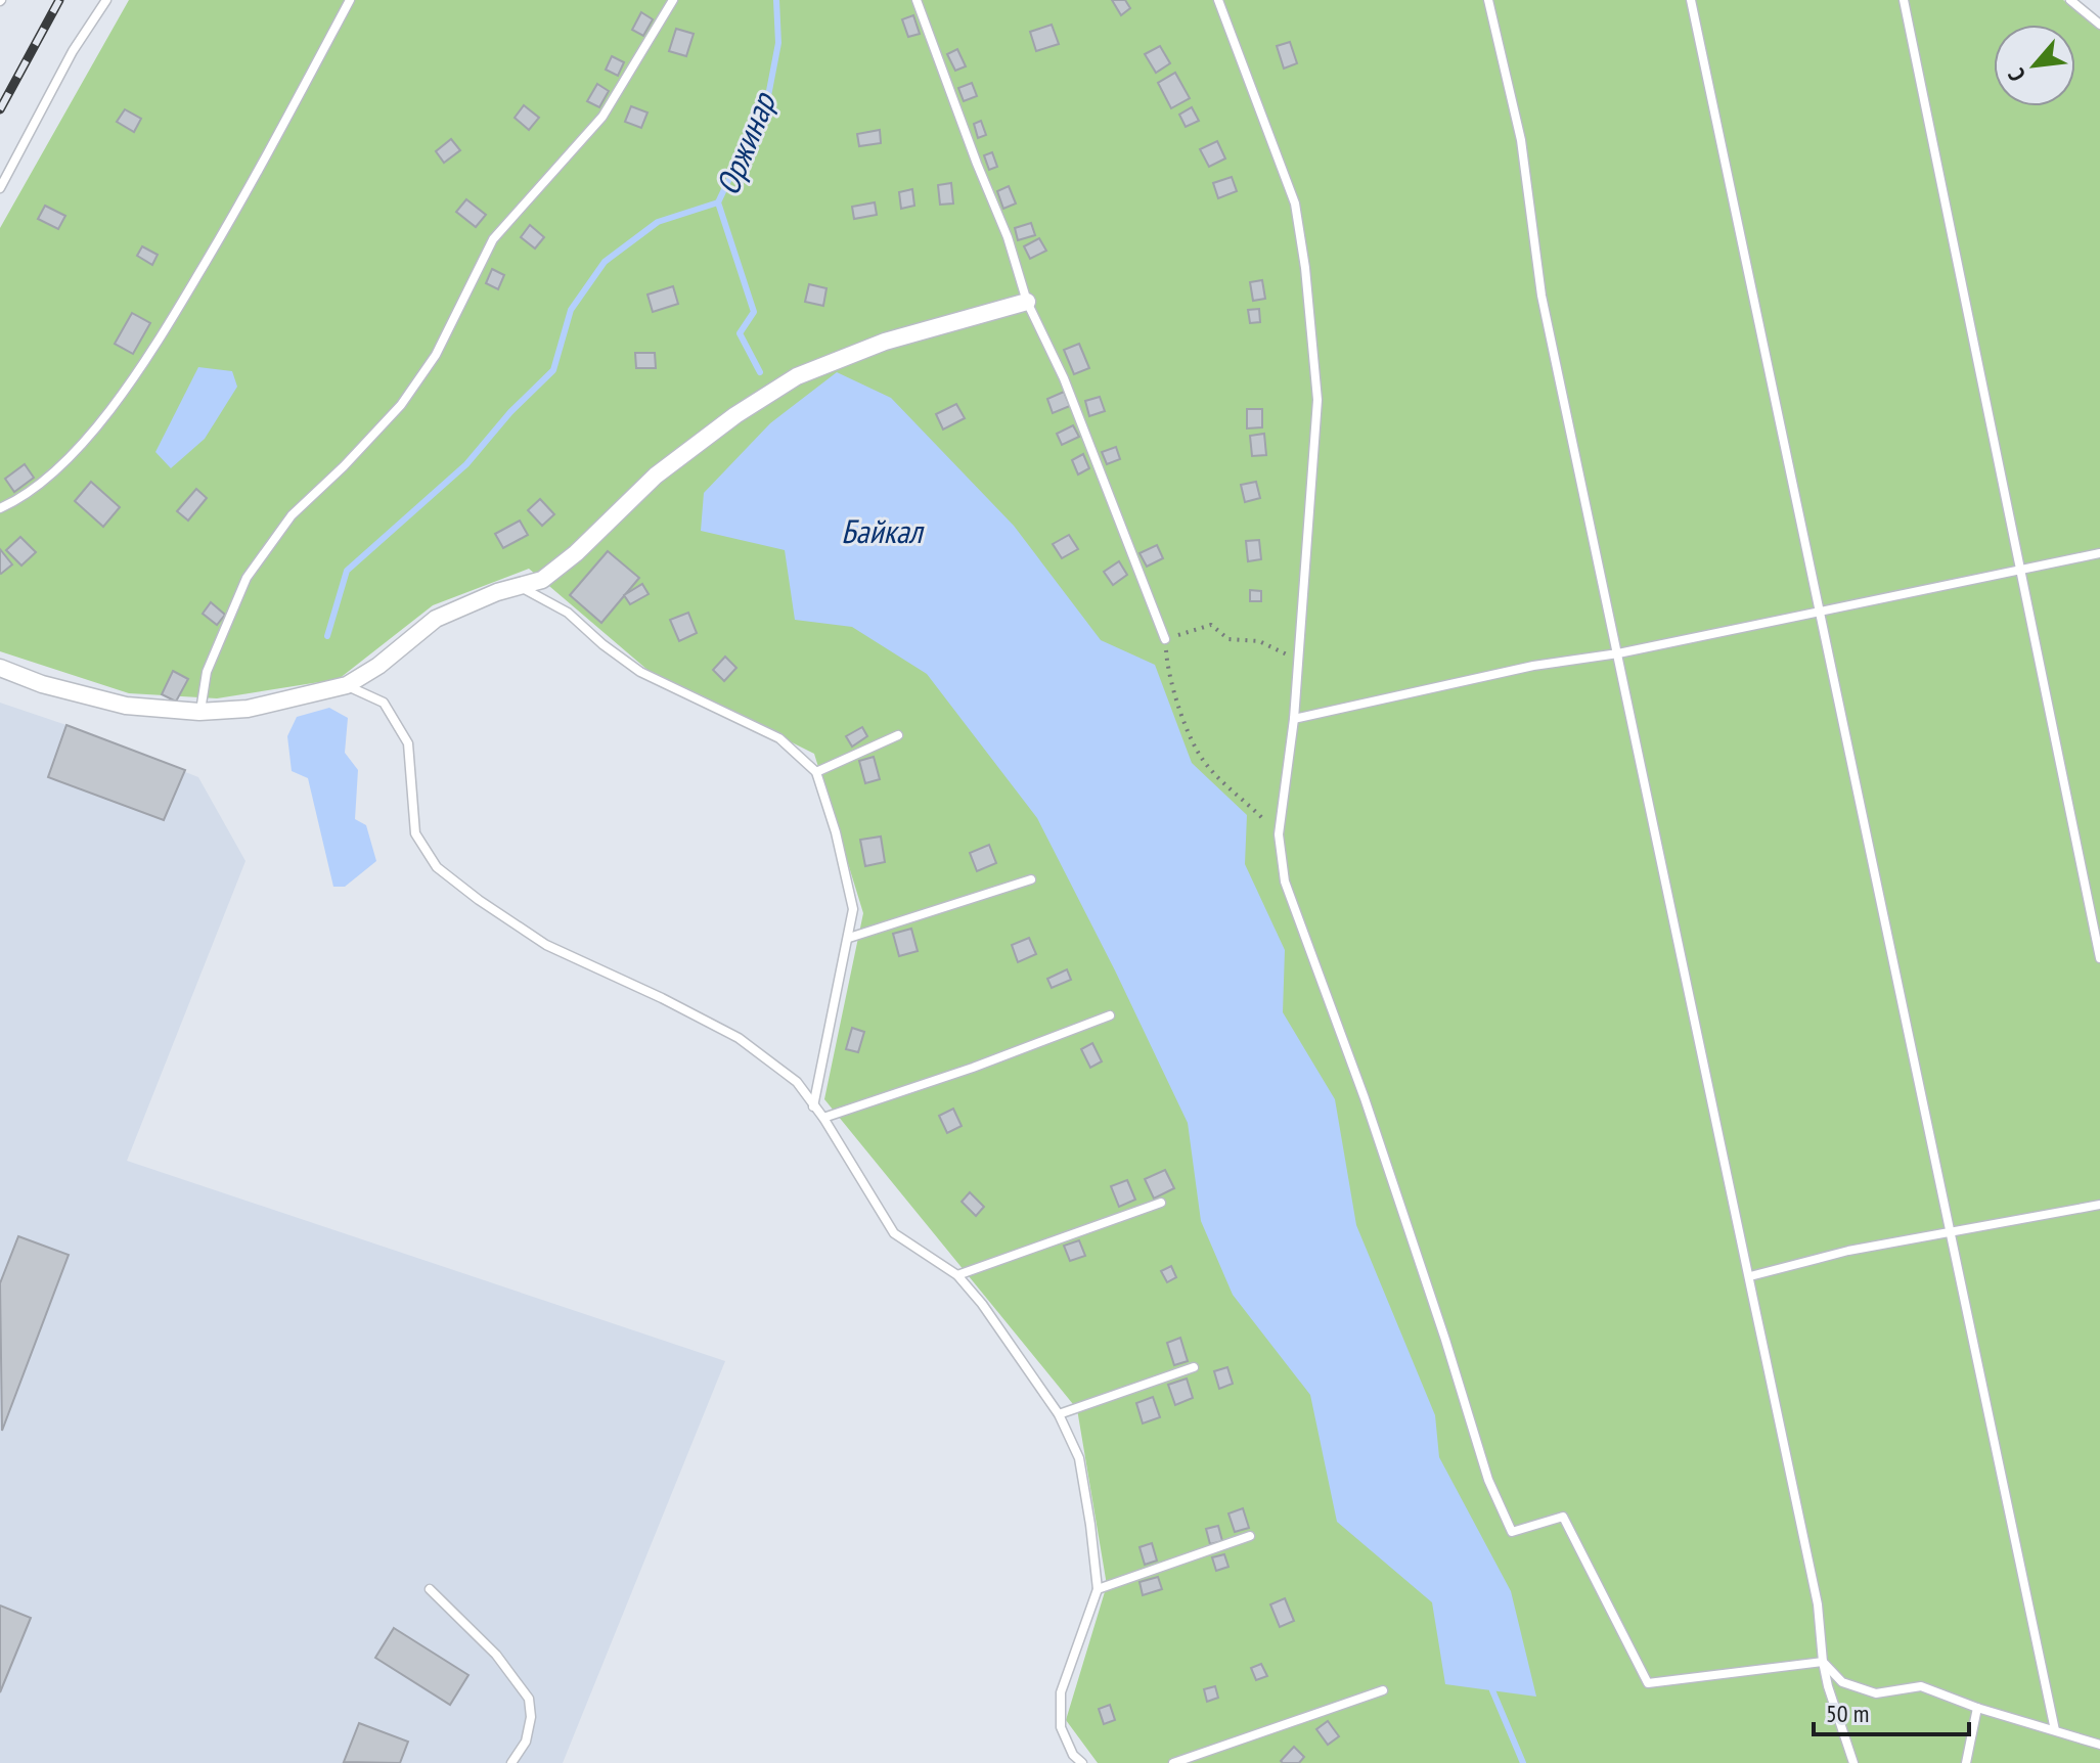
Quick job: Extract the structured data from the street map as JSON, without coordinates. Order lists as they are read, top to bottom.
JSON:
{
  "water": ["Оржинар", "Байкал"],
  "scale_bar": "50 m",
  "north": "bottom left"
}
